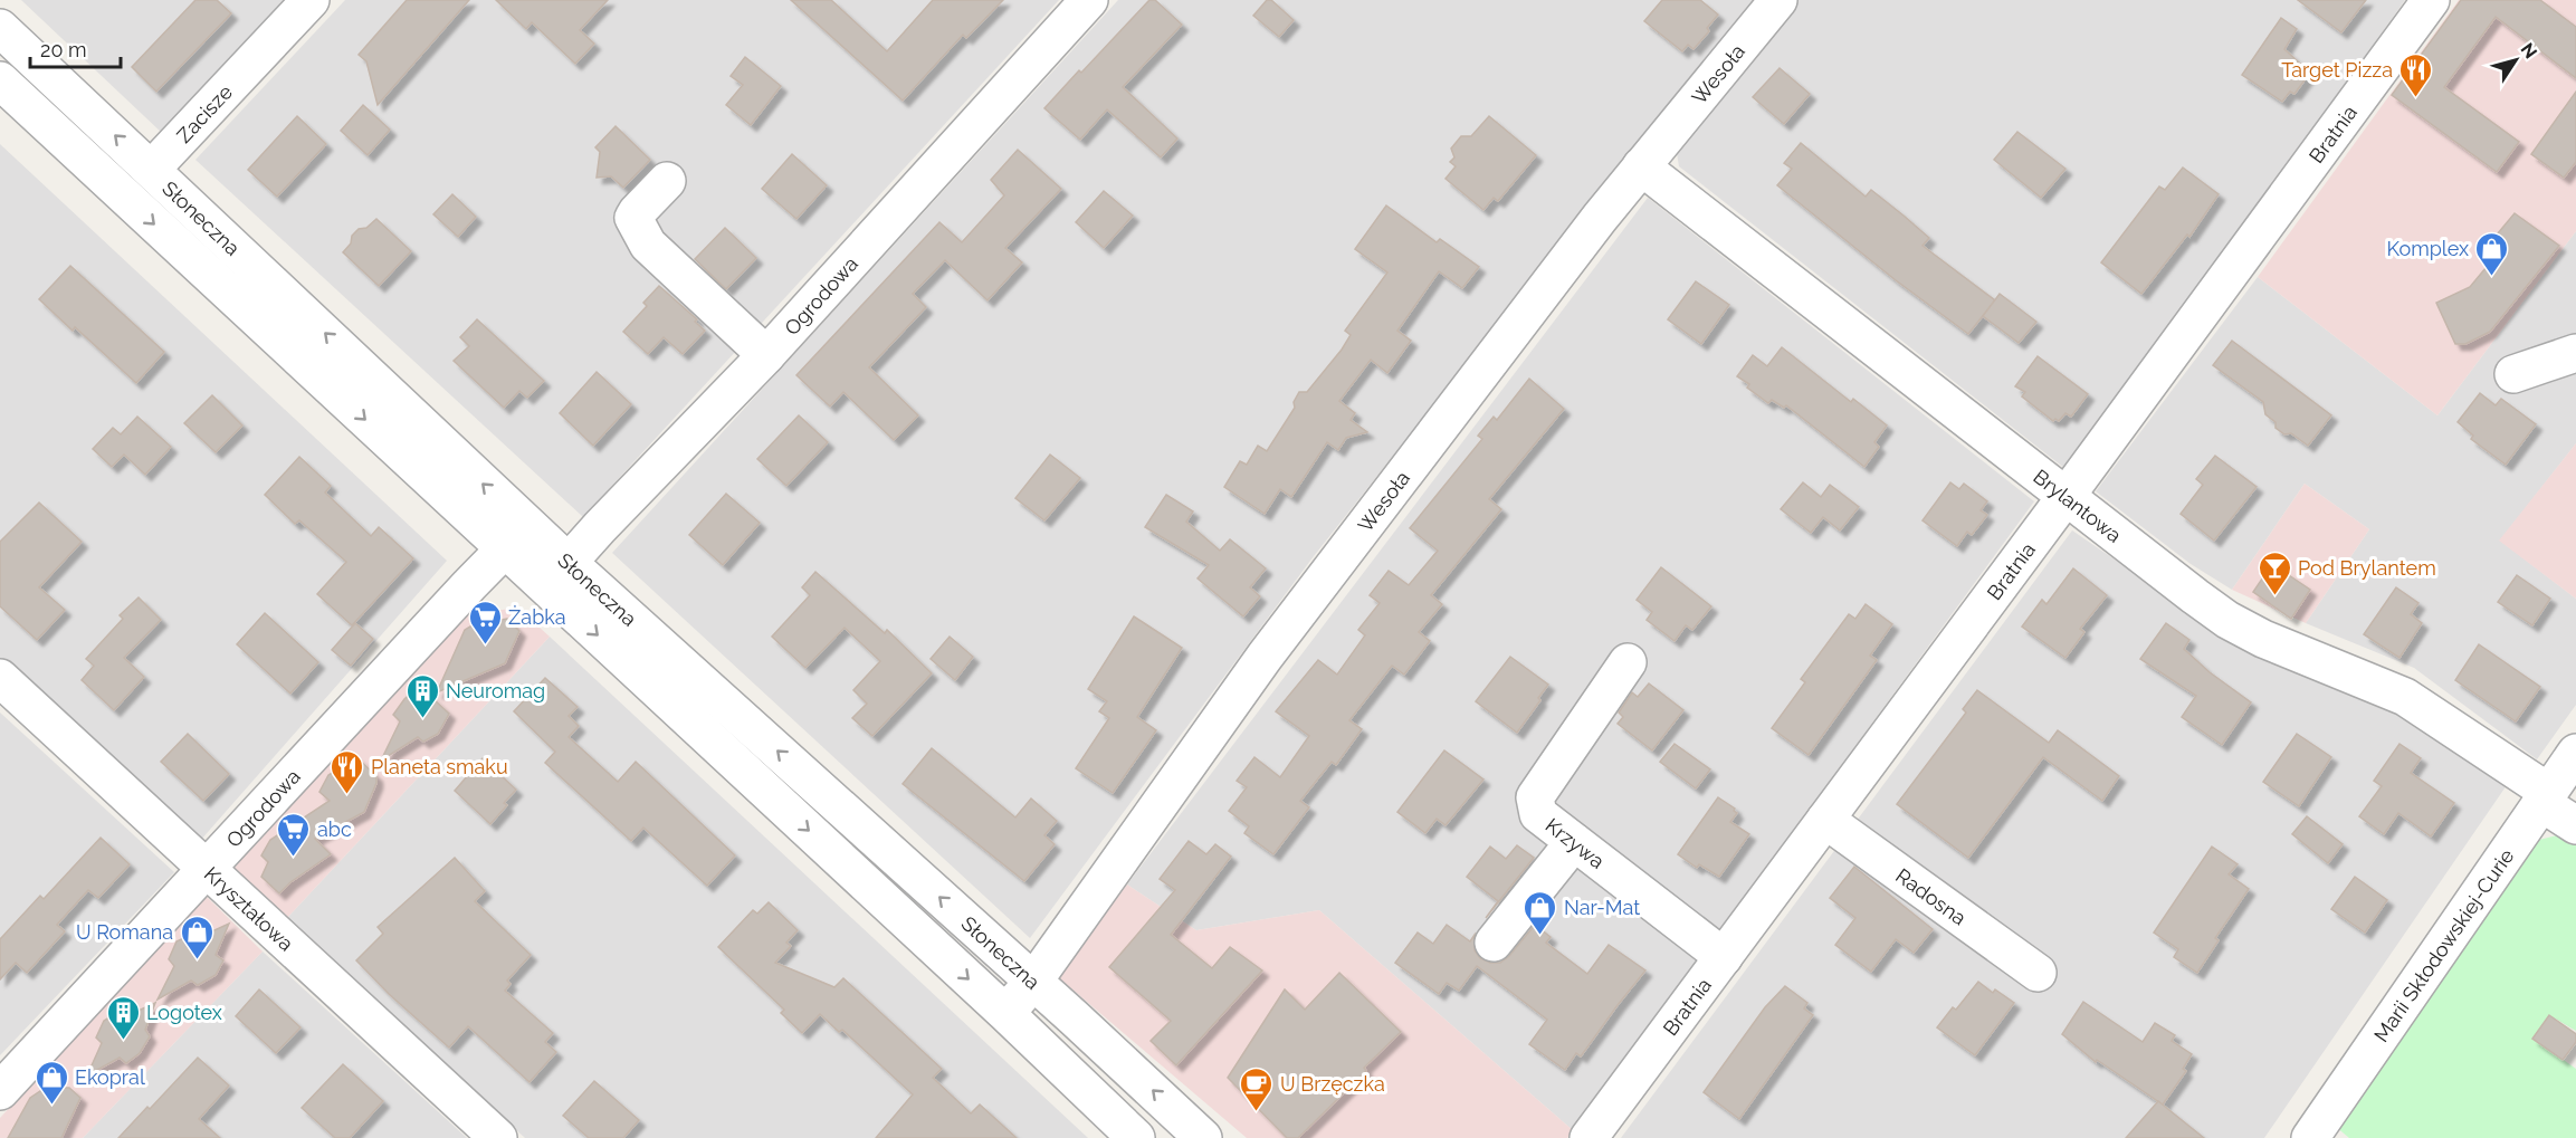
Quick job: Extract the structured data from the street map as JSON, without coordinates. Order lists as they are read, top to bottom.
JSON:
{
  "streets": {
    "street": [
      "Wesoła",
      "Zacisze",
      "Bratnia",
      "Słoneczna",
      "Ogrodowa",
      "Brylantowa",
      "Krzywa",
      "Radosna",
      "Kryształowa",
      "Marii Skłodowskiej-Curie"
    ]
  },
  "crossings": [
    ["Wesoła", "Słoneczna"],
    ["Wesoła", "Brylantowa"],
    ["Zacisze", "Słoneczna"],
    ["Bratnia", "Brylantowa"],
    ["Bratnia", "Krzywa"],
    ["Bratnia", "Radosna"],
    ["Słoneczna", "Ogrodowa"],
    ["Ogrodowa", "Kryształowa"],
    ["Brylantowa", "Marii Skłodowskiej-Curie"]
  ],
  "places": {
    "restaurant": ["Target Pizza", "Planeta smaku"],
    "shop": [
      "Komplex",
      "Nar-Mat",
      "U Romana",
      "Ekopral"
    ],
    "bar": ["Pod Brylantem"],
    "supermarket": ["Żabka", "abc"],
    "building": ["Neuromag", "Logotex"],
    "cafe": ["U Brzęczka"]
  },
  "scale_bar": "20 m",
  "north": "top right"
}
